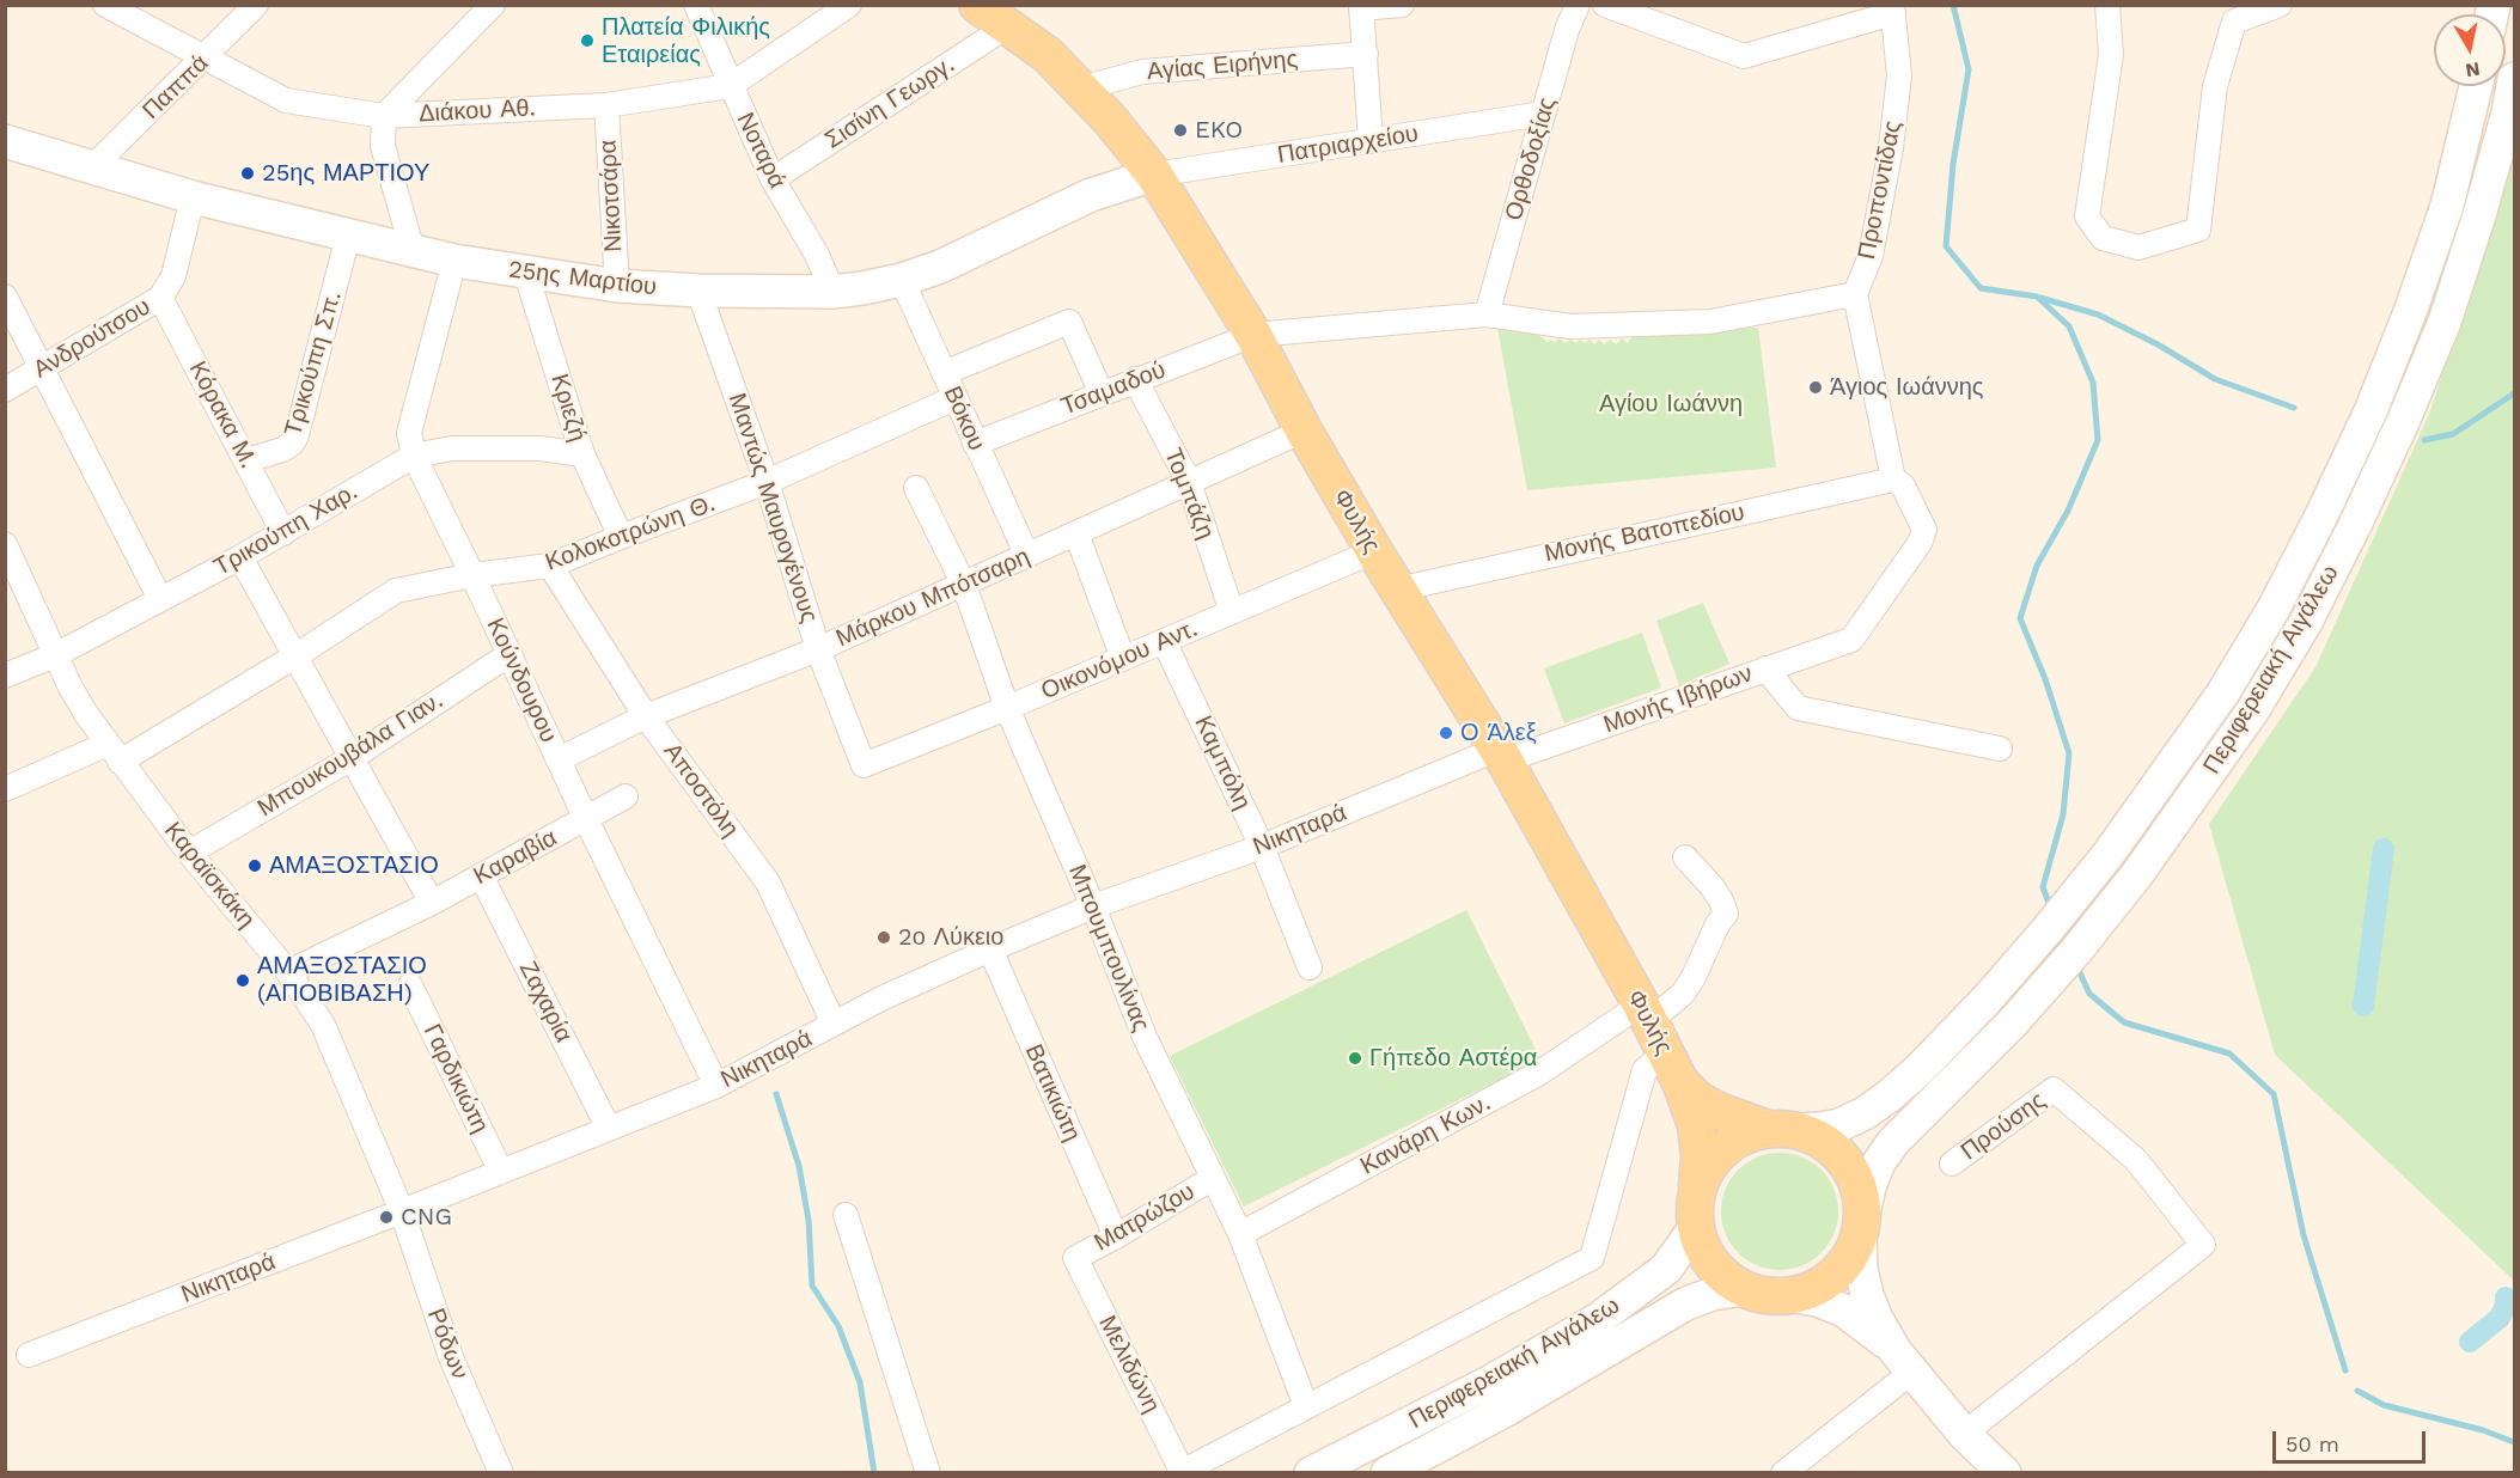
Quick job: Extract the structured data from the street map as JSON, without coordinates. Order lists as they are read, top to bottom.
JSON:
{
  "streets": {
    "main road": ["25ης Μαρτίου", "Φυλής", "Περιφερειακή Αιγάλεω"],
    "street": [
      "Αγίας Ειρήνης",
      "Παππά",
      "Σισίνη Γεωργ.",
      "Διάκου Αθ.",
      "Πατριαρχείου",
      "Νοταρά",
      "Ορθοδοξίας",
      "Προποντίδας",
      "Νικοτσάρα",
      "Ανδρούτσου",
      "Τρικούπη Σπ.",
      "Τσαμαδού",
      "Κριεζή",
      "Κόρακα Μ.",
      "Βόκου",
      "Τομπάζη",
      "Μαντώς Μαυρογένους",
      "Τρικούπη Χαρ.",
      "Κολοκοτρώνη Θ.",
      "Μονής Βατοπεδίου",
      "Μάρκου Μπότσαρη",
      "Οικονόμου Αντ.",
      "Κούνδουρου",
      "Μονής Ιβήρων",
      "Μπουκουβάλα Γιαν.",
      "Καμπόλη",
      "Αποστόλη",
      "Νικηταρά",
      "Καραβία",
      "Καραϊσκάκη",
      "Μπουμπουλίνας",
      "Ζαχαρία",
      "Γαρδικιώτη",
      "Βατικιώτη",
      "Προύσης",
      "Κανάρη Κων.",
      "Ματρώζου",
      "Ρόδων",
      "Μελιδώνη"
    ]
  },
  "crossings": [
    ["Αγίας Ειρήνης", "Φυλής"],
    ["Παππά", "Διάκου Αθ."],
    ["Παππά", "25ης Μαρτίου"],
    ["Σισίνη Γεωργ.", "Νοταρά"],
    ["Σισίνη Γεωργ.", "Φυλής"],
    ["Διάκου Αθ.", "Νοταρά"],
    ["Διάκου Αθ.", "Νικοτσάρα"],
    ["Πατριαρχείου", "Ορθοδοξίας"],
    ["Πατριαρχείου", "25ης Μαρτίου"],
    ["Πατριαρχείου", "Φυλής"],
    ["Νοταρά", "25ης Μαρτίου"],
    ["Νικοτσάρα", "25ης Μαρτίου"],
    ["25ης Μαρτίου", "Ανδρούτσου"],
    ["25ης Μαρτίου", "Τρικούπη Σπ."],
    ["25ης Μαρτίου", "Κριεζή"],
    ["25ης Μαρτίου", "Βόκου"],
    ["25ης Μαρτίου", "Μαντώς Μαυρογένους"],
    ["25ης Μαρτίου", "Φυλής"],
    ["25ης Μαρτίου", "Κούνδουρου"],
    ["Ανδρούτσου", "Κόρακα Μ."],
    ["Τρικούπη Σπ.", "Κόρακα Μ."],
    ["Τσαμαδού", "Βόκου"],
    ["Τσαμαδού", "Τομπάζη"],
    ["Τσαμαδού", "Φυλής"],
    ["Κριεζή", "Τρικούπη Χαρ."],
    ["Κριεζή", "Κολοκοτρώνη Θ."],
    ["Κόρακα Μ.", "Τρικούπη Χαρ."],
    ["Βόκου", "Κολοκοτρώνη Θ."],
    ["Βόκου", "Μάρκου Μπότσαρη"],
    ["Τομπάζη", "Μάρκου Μπότσαρη"],
    ["Τομπάζη", "Οικονόμου Αντ."],
    ["Μαντώς Μαυρογένους", "Κολοκοτρώνη Θ."],
    ["Μαντώς Μαυρογένους", "Μάρκου Μπότσαρη"],
    ["Μαντώς Μαυρογένους", "Οικονόμου Αντ."],
    ["Φυλής", "Μονής Βατοπεδίου"],
    ["Φυλής", "Μάρκου Μπότσαρη"],
    ["Φυλής", "Οικονόμου Αντ."],
    ["Φυλής", "Περιφερειακή Αιγάλεω"],
    ["Φυλής", "Μονής Ιβήρων"],
    ["Φυλής", "Νικηταρά"],
    ["Φυλής", "Κανάρη Κων."],
    ["Τρικούπη Χαρ.", "Κούνδουρου"],
    ["Τρικούπη Χαρ.", "Καραϊσκάκη"],
    ["Κολοκοτρώνη Θ.", "Κούνδουρου"],
    ["Κολοκοτρώνη Θ.", "Αποστόλη"],
    ["Κολοκοτρώνη Θ.", "Καραϊσκάκη"],
    ["Μονής Βατοπεδίου", "Μονής Ιβήρων"],
    ["Μάρκου Μπότσαρη", "Κούνδουρου"],
    ["Μάρκου Μπότσαρη", "Αποστόλη"],
    ["Μάρκου Μπότσαρη", "Μπουμπουλίνας"],
    ["Οικονόμου Αντ.", "Καμπόλη"],
    ["Οικονόμου Αντ.", "Μπουμπουλίνας"],
    ["Κούνδουρου", "Μπουκουβάλα Γιαν."],
    ["Κούνδουρου", "Νικηταρά"],
    ["Κούνδουρου", "Καραβία"],
    ["Μονής Ιβήρων", "Νικηταρά"],
    ["Μπουκουβάλα Γιαν.", "Καραϊσκάκη"],
    ["Καμπόλη", "Νικηταρά"],
    ["Αποστόλη", "Νικηταρά"],
    ["Νικηταρά", "Καραϊσκάκη"],
    ["Νικηταρά", "Μπουμπουλίνας"],
    ["Νικηταρά", "Ζαχαρία"],
    ["Νικηταρά", "Γαρδικιώτη"],
    ["Νικηταρά", "Βατικιώτη"],
    ["Νικηταρά", "Ρόδων"],
    ["Καραβία", "Καραϊσκάκη"],
    ["Καραβία", "Ζαχαρία"],
    ["Καραϊσκάκη", "Ρόδων"],
    ["Μπουμπουλίνας", "Κανάρη Κων."],
    ["Μπουμπουλίνας", "Ματρώζου"],
    ["Βατικιώτη", "Ματρώζου"],
    ["Ματρώζου", "Μελιδώνη"]
  ],
  "parks": ["Αγίου Ιωάννη"],
  "places": [
    "Πλατεία Φιλικής Εταιρείας",
    "EKO",
    "25ης ΜΑΡΤΙΟΥ",
    "Άγιος Ιωάννης",
    "Ο Άλεξ",
    "ΑΜΑΞΟΣΤΑΣΙΟ",
    "2ο Λύκειο",
    "ΑΜΑΞΟΣΤΑΣΙΟ (ΑΠΟΒΙΒΑΣΗ)",
    "Γήπεδο Αστέρα",
    "CNG"
  ],
  "scale_bar": "50 m",
  "north": "bottom"
}
